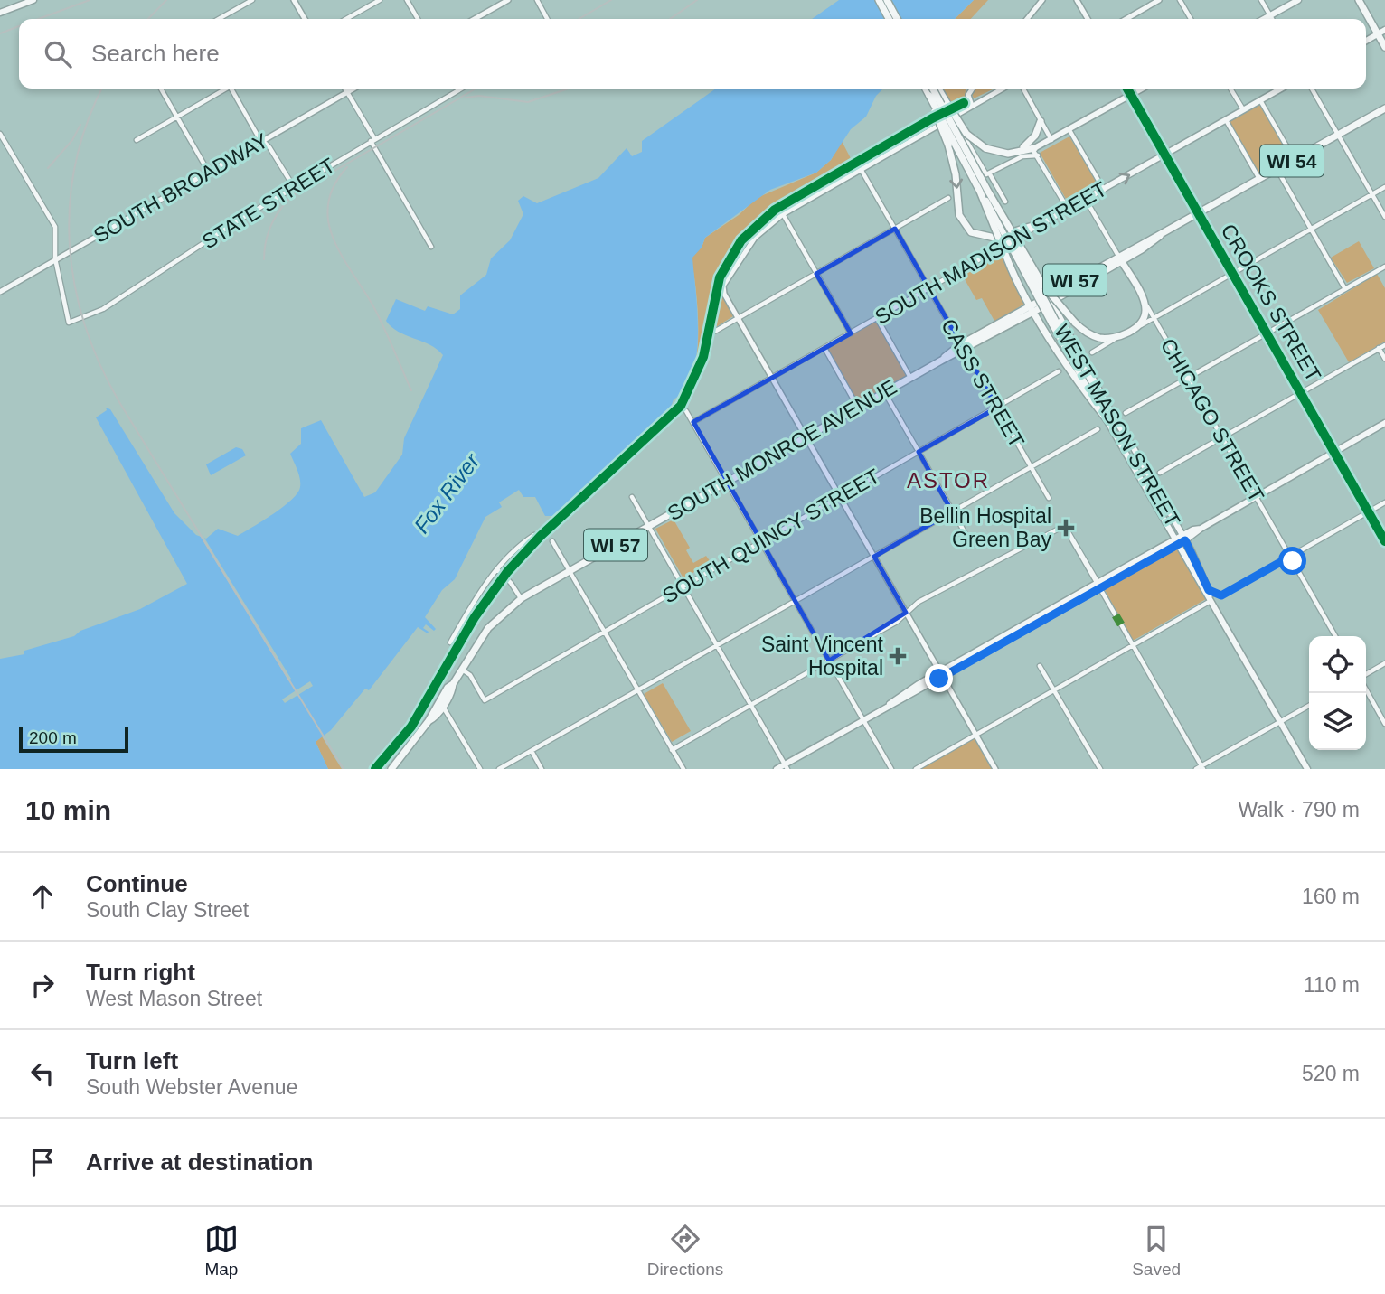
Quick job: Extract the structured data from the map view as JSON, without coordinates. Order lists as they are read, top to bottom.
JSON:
{
  "streets": {
    "main road": [
      "WI 54",
      "SOUTH MADISON STREET",
      "WI 57",
      "CHICAGO STREET",
      "WEST MASON STREET",
      "SOUTH MONROE AVENUE"
    ],
    "street": [
      "SOUTH BROADWAY",
      "STATE STREET",
      "CROOKS STREET",
      "CASS STREET",
      "SOUTH QUINCY STREET"
    ]
  },
  "crossings": [
    ["SOUTH BROADWAY", "STATE STREET"],
    ["SOUTH MADISON STREET", "CROOKS STREET"],
    ["SOUTH MADISON STREET", "CASS STREET"],
    ["SOUTH MADISON STREET", "CHICAGO STREET"],
    ["CROOKS STREET", "SOUTH MONROE AVENUE"],
    ["CASS STREET", "SOUTH MONROE AVENUE"],
    ["CASS STREET", "SOUTH QUINCY STREET"],
    ["CHICAGO STREET", "SOUTH MONROE AVENUE"],
    ["SOUTH MONROE AVENUE", "SOUTH QUINCY STREET"]
  ],
  "districts": ["ASTOR"],
  "water": ["Fox River"],
  "places": {
    "health": ["Bellin Hospital Green Bay", "Saint Vincent Hospital"]
  },
  "scale_bar": "200 m",
  "page": {
    "search": "Search here",
    "scale": "200 m",
    "heading": ["10 min", "Walk · 790 m"],
    "list": [
      ["Continue", "South Clay Street", "160 m"],
      ["Turn right", "West Mason Street", "110 m"],
      ["Turn left", "South Webster Avenue", "520 m"],
      "Arrive at destination"
    ],
    "nav": ["Map", "Directions", "Saved"]
  }
}
